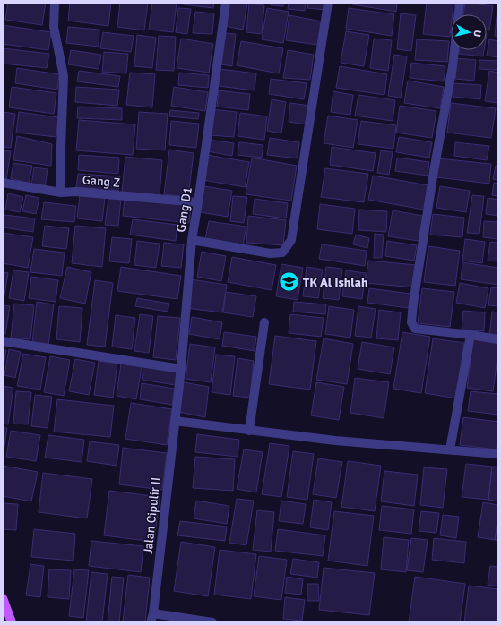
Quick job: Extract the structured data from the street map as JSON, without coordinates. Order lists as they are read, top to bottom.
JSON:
{
  "streets": {
    "street": ["Gang Z", "Gang D1", "Jalan Cipulir II"]
  },
  "crossings": [
    ["Gang Z", "Gang D1"],
    ["Gang D1", "Jalan Cipulir II"]
  ],
  "places": {
    "school or university": ["TK Al Ishlah"]
  },
  "north": "right"
}
